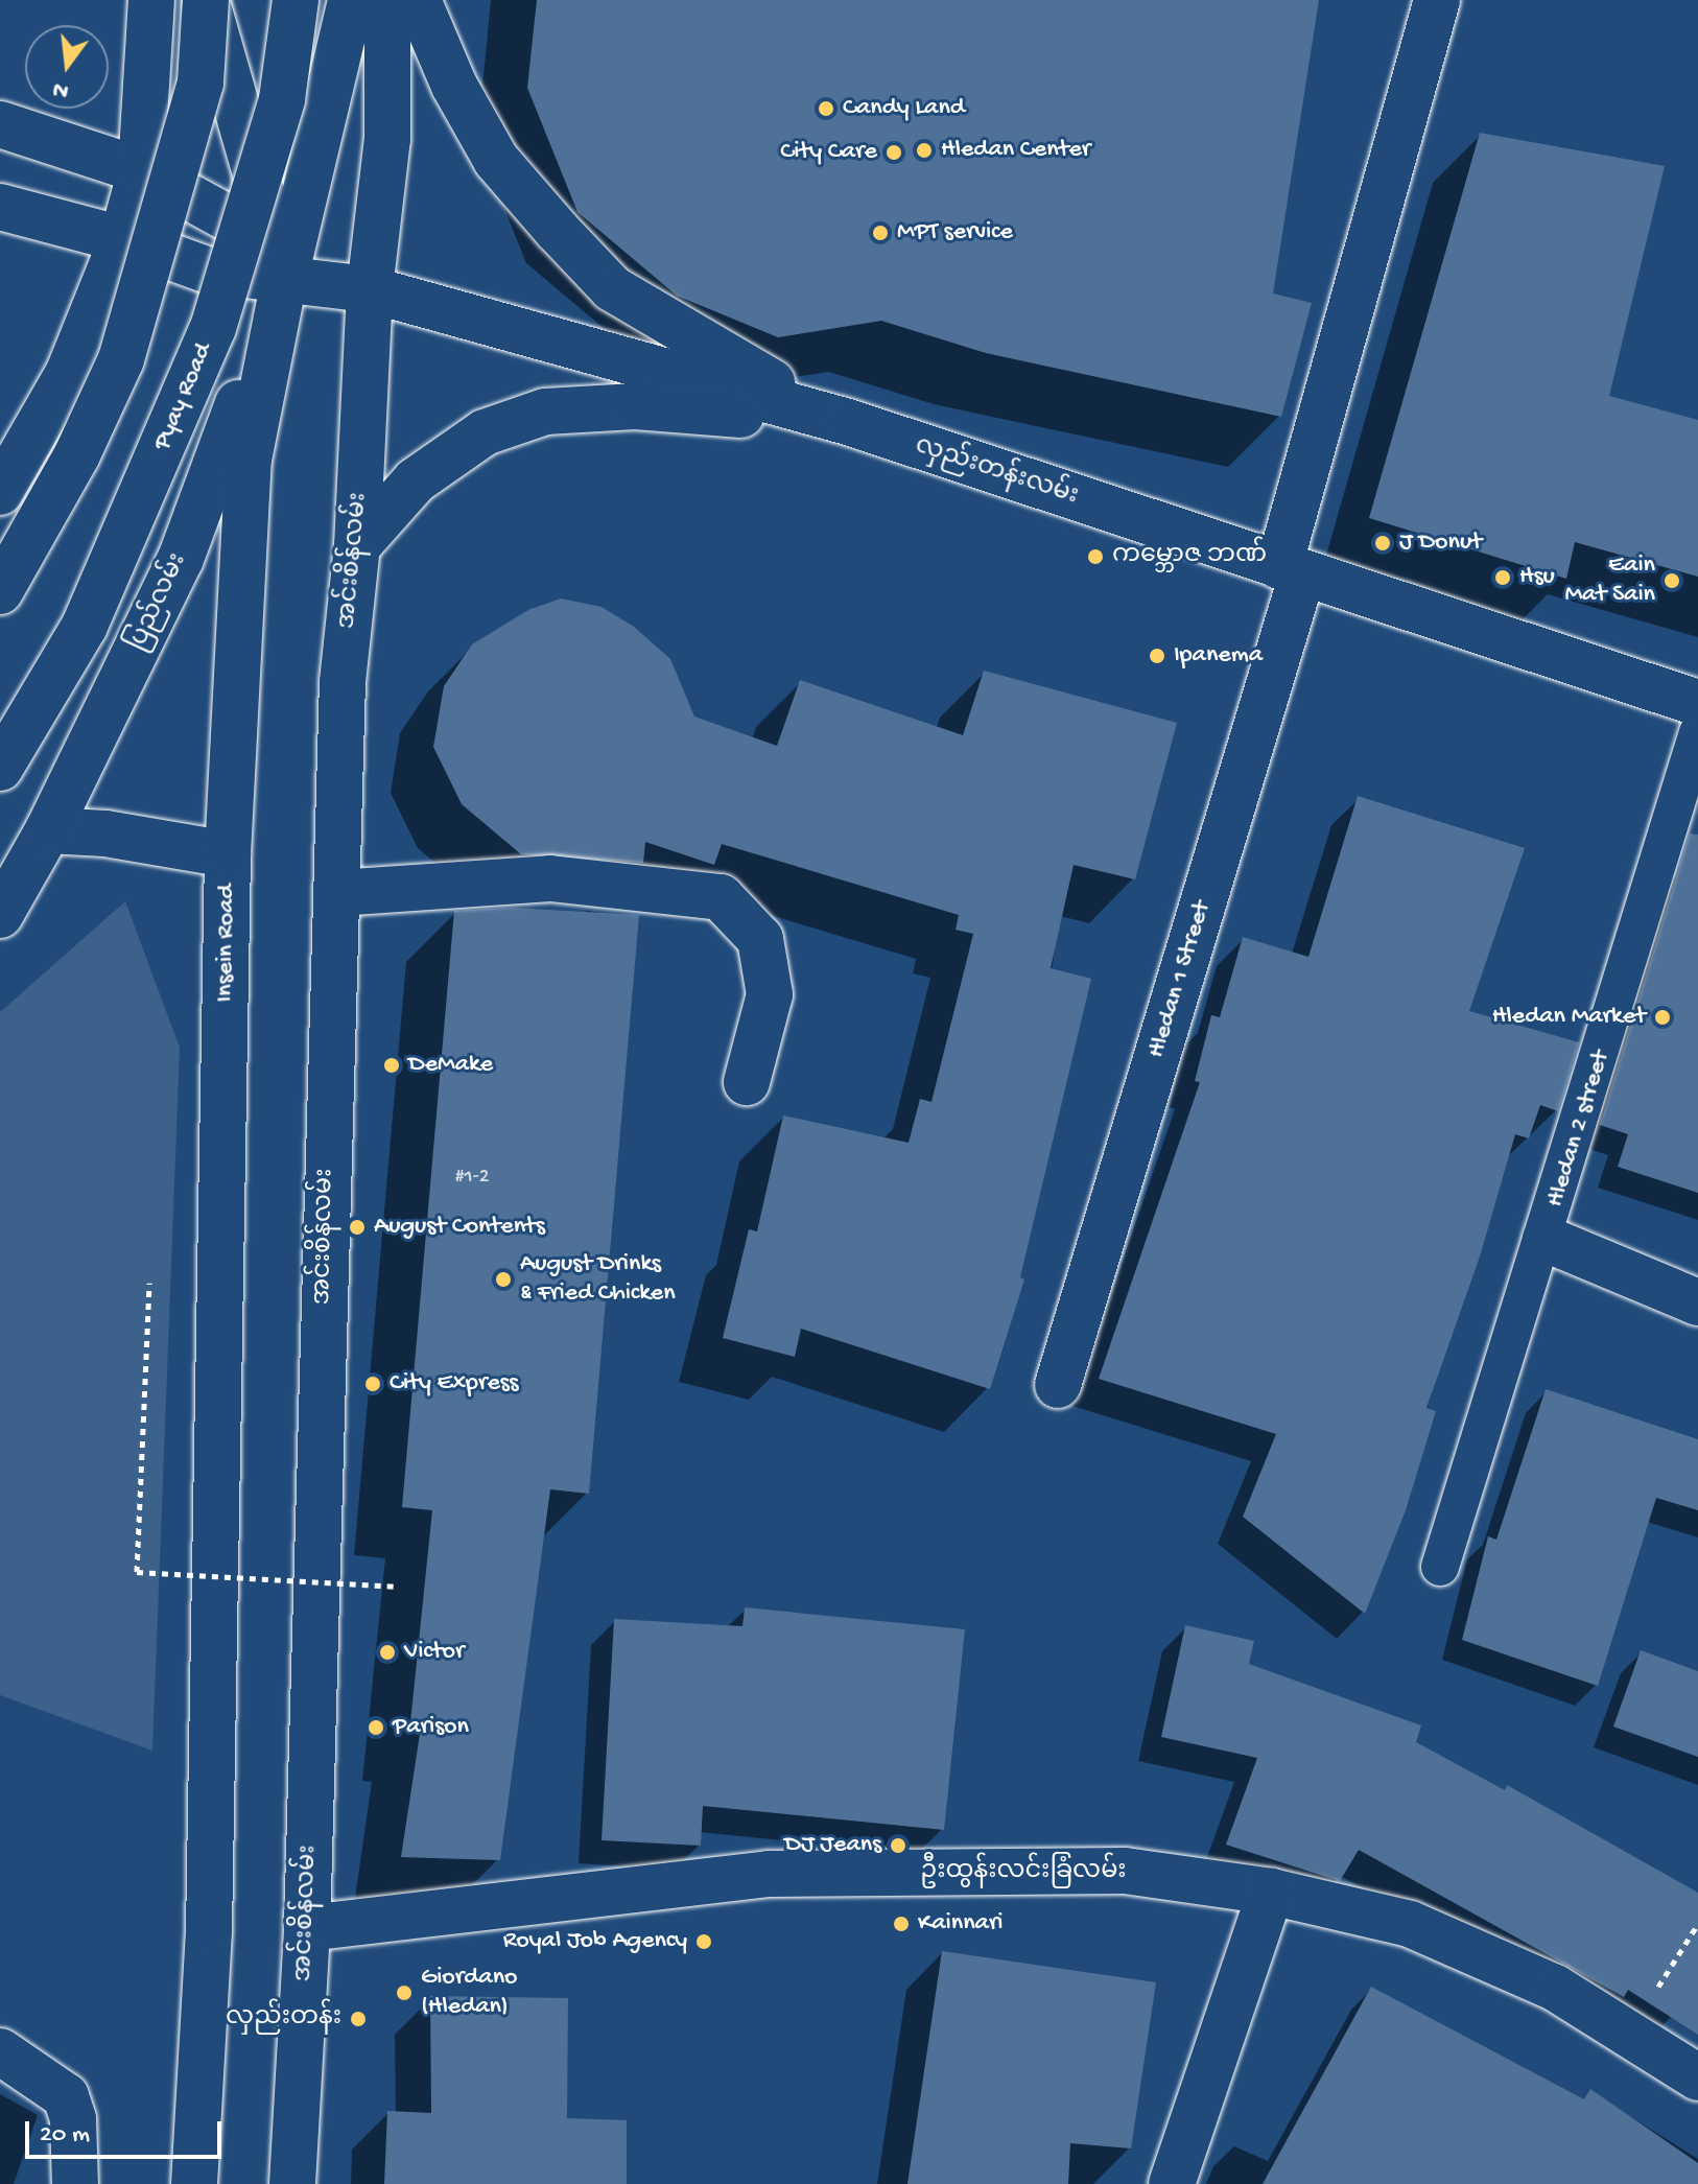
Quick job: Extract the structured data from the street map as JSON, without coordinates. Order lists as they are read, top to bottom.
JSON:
{
  "streets": {
    "main road": [
      "Pyay Road",
      "လှည်းတန်းလမ်း",
      "အင်းစိန်လမ်း",
      "ပြည်လမ်း",
      "Insein Road",
      "Hledan 1 Street",
      "ဦးထွန်းလင်းခြံလမ်း"
    ],
    "lane": ["Hledan 2 street"]
  },
  "crossings": [
    ["လှည်းတန်းလမ်း", "အင်းစိန်လမ်း"],
    ["လှည်းတန်းလမ်း", "ပြည်လမ်း"],
    ["လှည်းတန်းလမ်း", "Hledan 1 Street"],
    ["အင်းစိန်လမ်း", "ဦးထွန်းလင်းခြံလမ်း"]
  ],
  "places": [
    "Candy Land",
    "Hledan Center",
    "City Care",
    "MPT service",
    "J Donut",
    "ကမ္ဘောဇ ဘဏ်",
    "Hsu",
    "Eain Mat Sain",
    "Ipanema",
    "Hledan Market",
    "DeMake",
    "August Contents",
    "August Drinks & Fried Chicken",
    "City Express",
    "Victor",
    "Parison",
    "DJ Jeans",
    "Kainnari",
    "Royal Job Agency",
    "Giordano (Hledan)",
    "လှည်းတန်း"
  ],
  "house_numbers": ["#1-2"],
  "scale_bar": "20 m",
  "north": "bottom"
}
